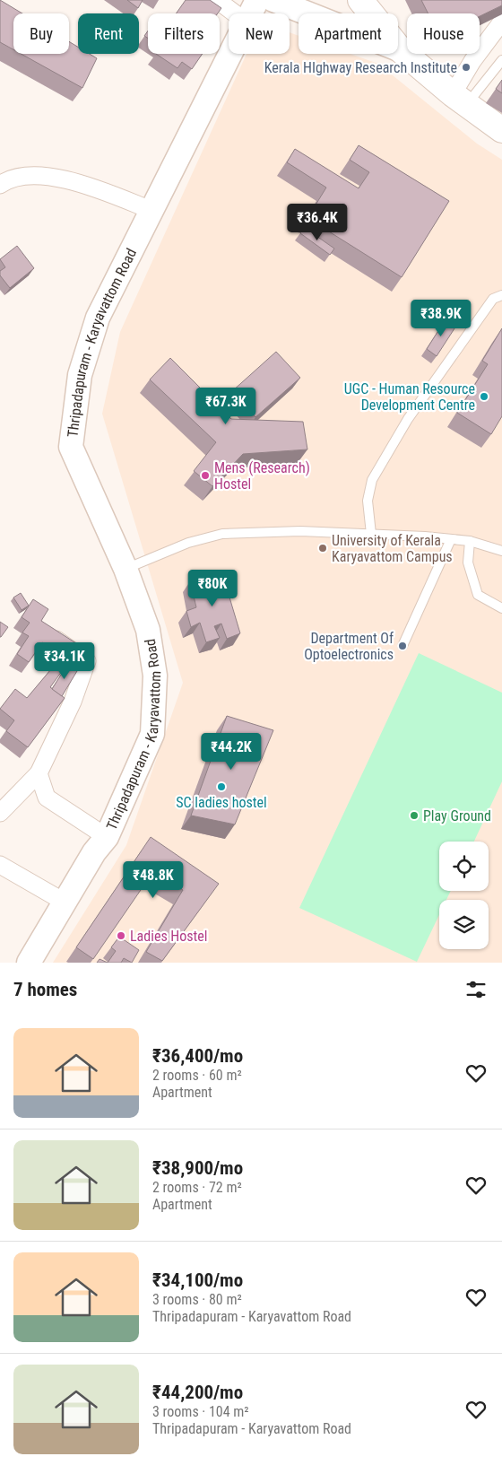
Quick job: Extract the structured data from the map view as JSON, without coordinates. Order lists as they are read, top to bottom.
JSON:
{
  "streets": {
    "main road": ["Thripadapuram - Karyavattom Road"]
  },
  "places": [
    "Kerala HIghway Research Institute",
    "UGC - Human Resource Development Centre",
    "Mens (Research) Hostel",
    "University of Kerala Karyavattom Campus",
    "Department Of Optoelectronics",
    "SC ladies hostel",
    "Play Ground",
    "Ladies Hostel"
  ],
  "page": {
    "chip": [
      "Buy",
      "Rent",
      "Filters",
      "New",
      "Apartment",
      "House"
    ],
    "price": [
      "₹36.4K",
      "₹38.9K",
      "₹67.3K",
      "₹80K",
      "₹34.1K",
      "₹44.2K",
      "₹48.8K"
    ],
    "heading": "7 homes",
    "list": [
      {
        "name": "₹36,400/mo",
        "note": "2 rooms · 60 m² · Apartment"
      },
      {
        "name": "₹38,900/mo",
        "note": "2 rooms · 72 m² · Apartment"
      },
      {
        "name": "₹34,100/mo",
        "note": "3 rooms · 80 m² · Thripadapuram - Karyavattom Road"
      },
      {
        "name": "₹44,200/mo",
        "note": "3 rooms · 104 m² · Thripadapuram - Karyavattom Road"
      }
    ]
  }
}
